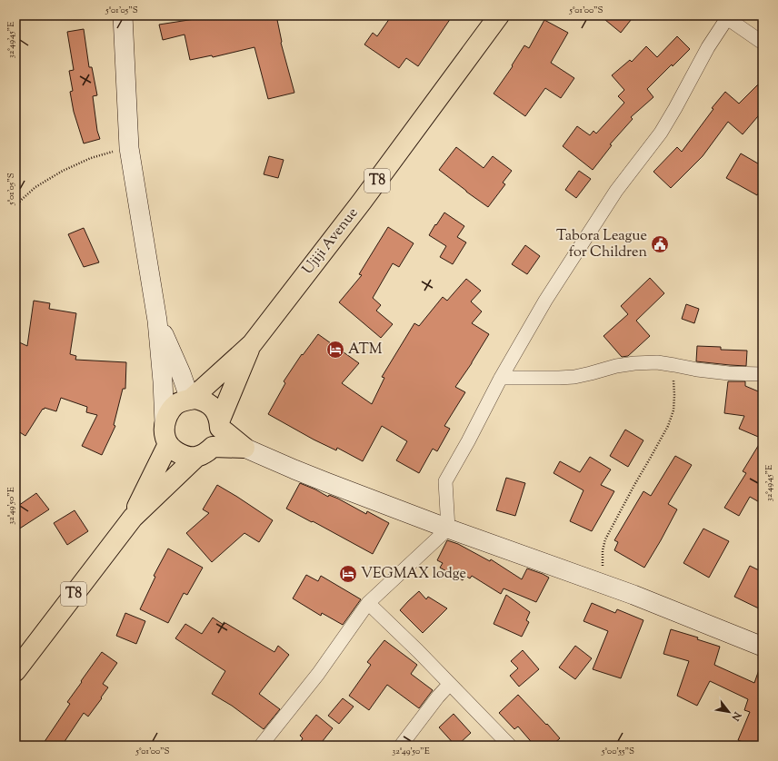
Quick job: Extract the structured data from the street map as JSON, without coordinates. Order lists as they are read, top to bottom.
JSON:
{
  "streets": {
    "highway": ["T8", "Ujiji Avenue"]
  },
  "crossings": [
    ["T8", "Ujiji Avenue"]
  ],
  "places": {
    "public building": ["Tabora League for Children"],
    "hotel": ["ATM", "VEGMAX lodge"]
  },
  "north": "bottom right",
  "coordinates": [
    "5°01'05\"S",
    "5°01'00\"S",
    "32°49'45\"E",
    "32°49'50\"E",
    "5°00'55\"S"
  ]
}
